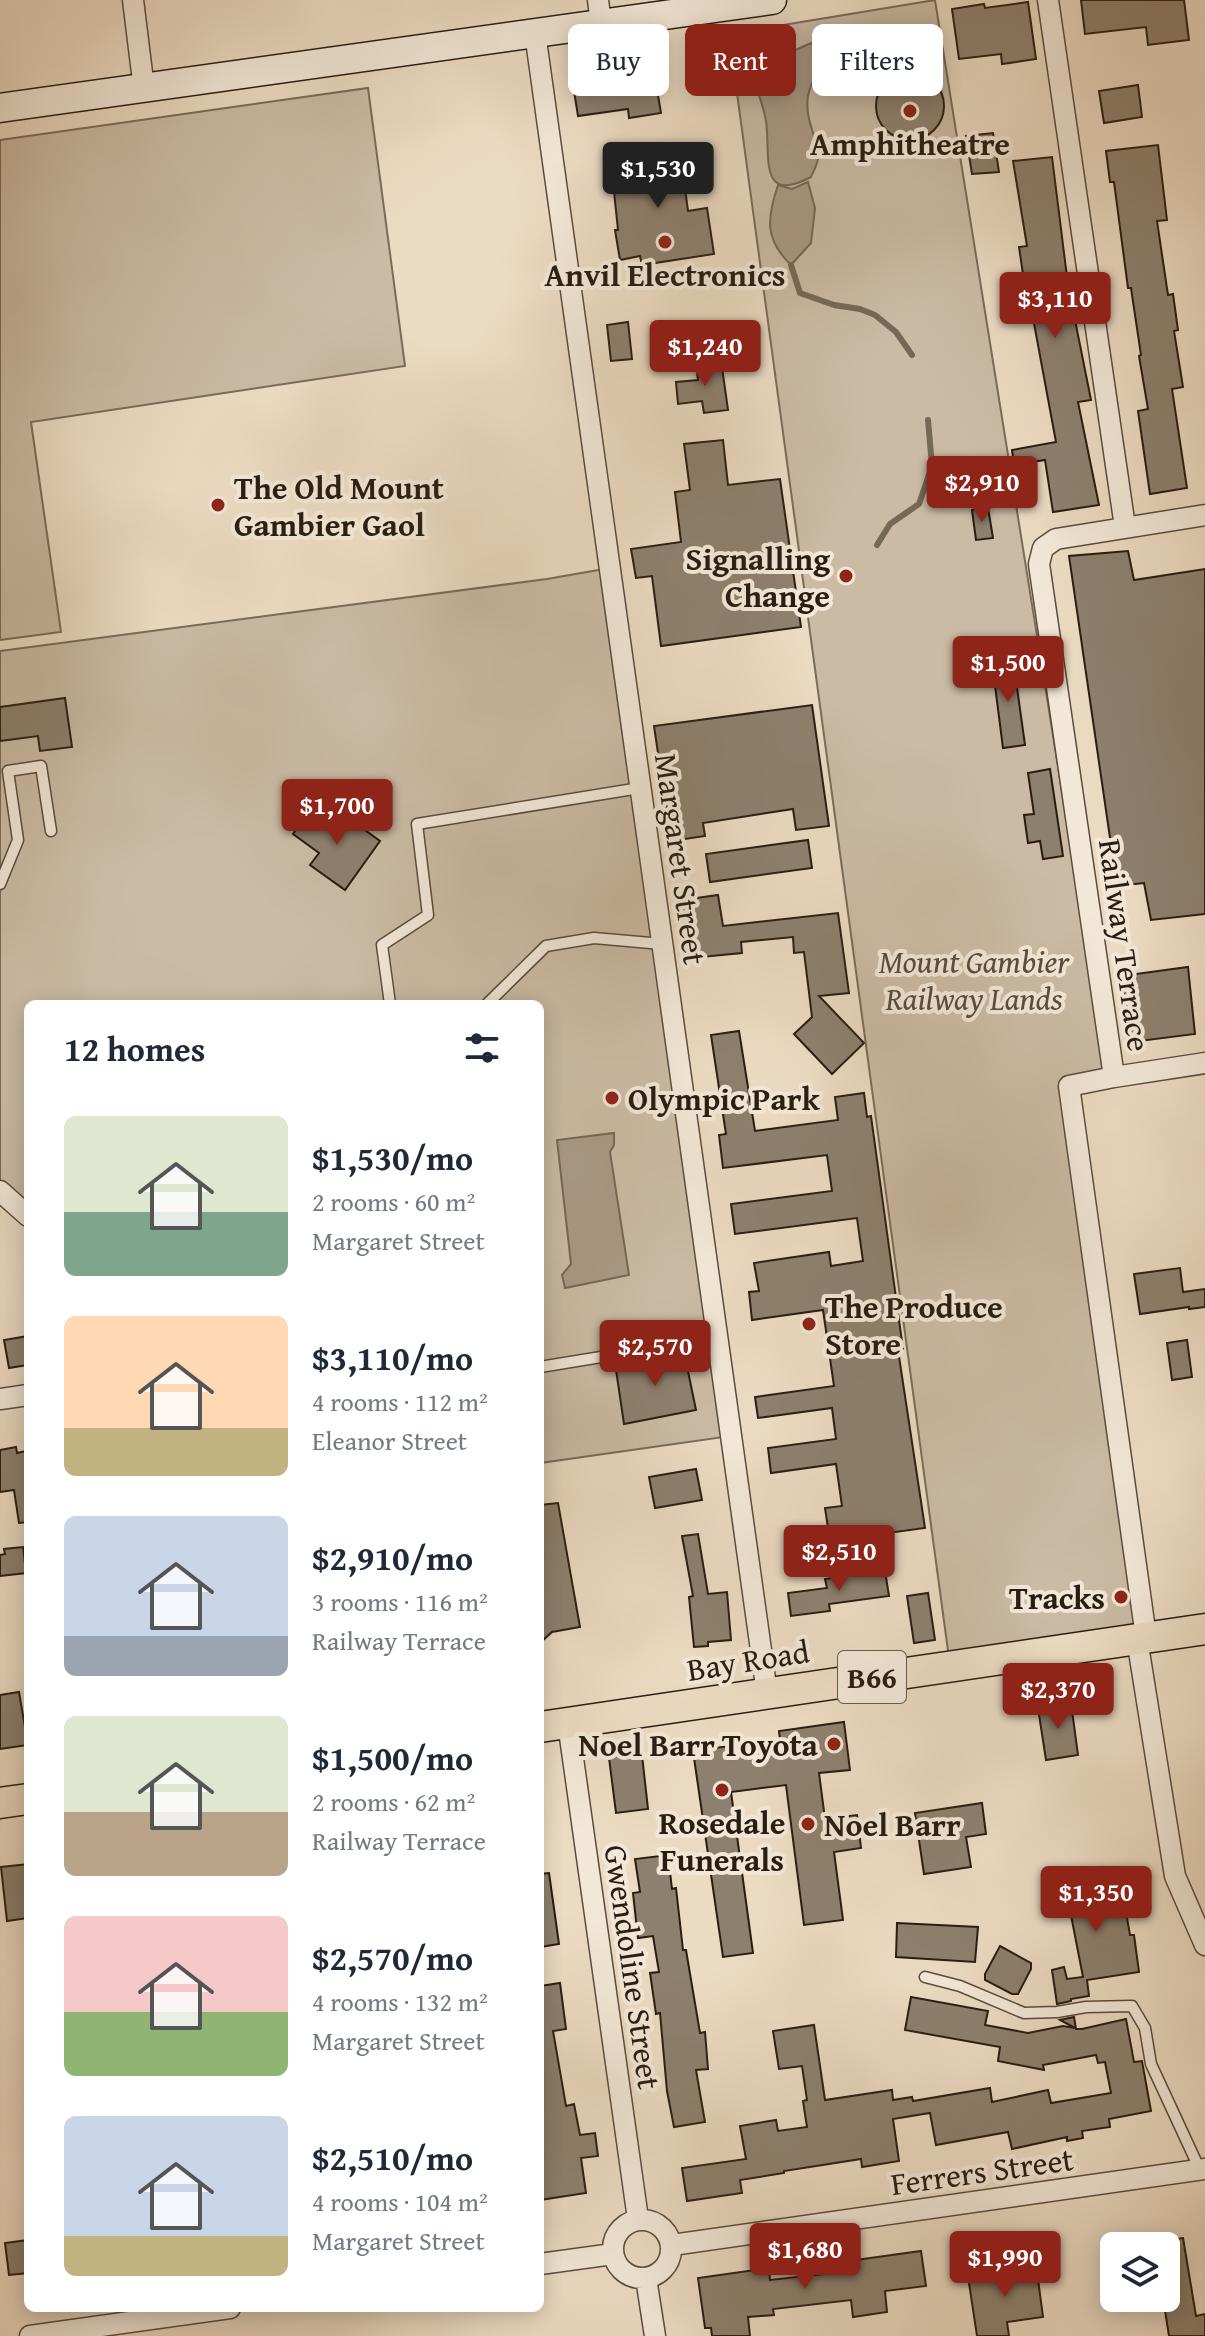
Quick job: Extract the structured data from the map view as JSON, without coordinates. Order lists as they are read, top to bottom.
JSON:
{
  "streets": {
    "main road": ["Bay Road", "B66"],
    "street": [
      "Margaret Street",
      "Railway Terrace",
      "Gwendoline Street",
      "Ferrers Street"
    ]
  },
  "crossings": [
    ["Margaret Street", "Bay Road"],
    ["Railway Terrace", "Bay Road"],
    ["Bay Road", "Gwendoline Street"],
    ["Gwendoline Street", "Ferrers Street"]
  ],
  "parks": ["Mount Gambier Railway Lands"],
  "places": [
    "Amphitheatre",
    "Anvil Electronics",
    "The Old Mount Gambier Gaol",
    "Signalling Change",
    "Olympic Park",
    "The Produce Store",
    "Tracks",
    "Noel Barr Toyota",
    "Rosedale Funerals",
    "Noel Barr"
  ],
  "page": {
    "chip": ["Buy", "Rent", "Filters"],
    "price": [
      "$1,530",
      "$3,110",
      "$1,240",
      "$2,910",
      "$1,500",
      "$1,700",
      "$2,570",
      "$2,510",
      "$2,370",
      "$1,350",
      "$1,680",
      "$1,990"
    ],
    "heading": "12 homes",
    "list": [
      {
        "name": "$1,530/mo",
        "note": "2 rooms · 60 m² · Margaret Street"
      },
      {
        "name": "$3,110/mo",
        "note": "4 rooms · 112 m² · Eleanor Street"
      },
      {
        "name": "$2,910/mo",
        "note": "3 rooms · 116 m² · Railway Terrace"
      },
      {
        "name": "$1,500/mo",
        "note": "2 rooms · 62 m² · Railway Terrace"
      },
      {
        "name": "$2,570/mo",
        "note": "4 rooms · 132 m² · Margaret Street"
      },
      {
        "name": "$2,510/mo",
        "note": "4 rooms · 104 m² · Margaret Street"
      }
    ]
  }
}
